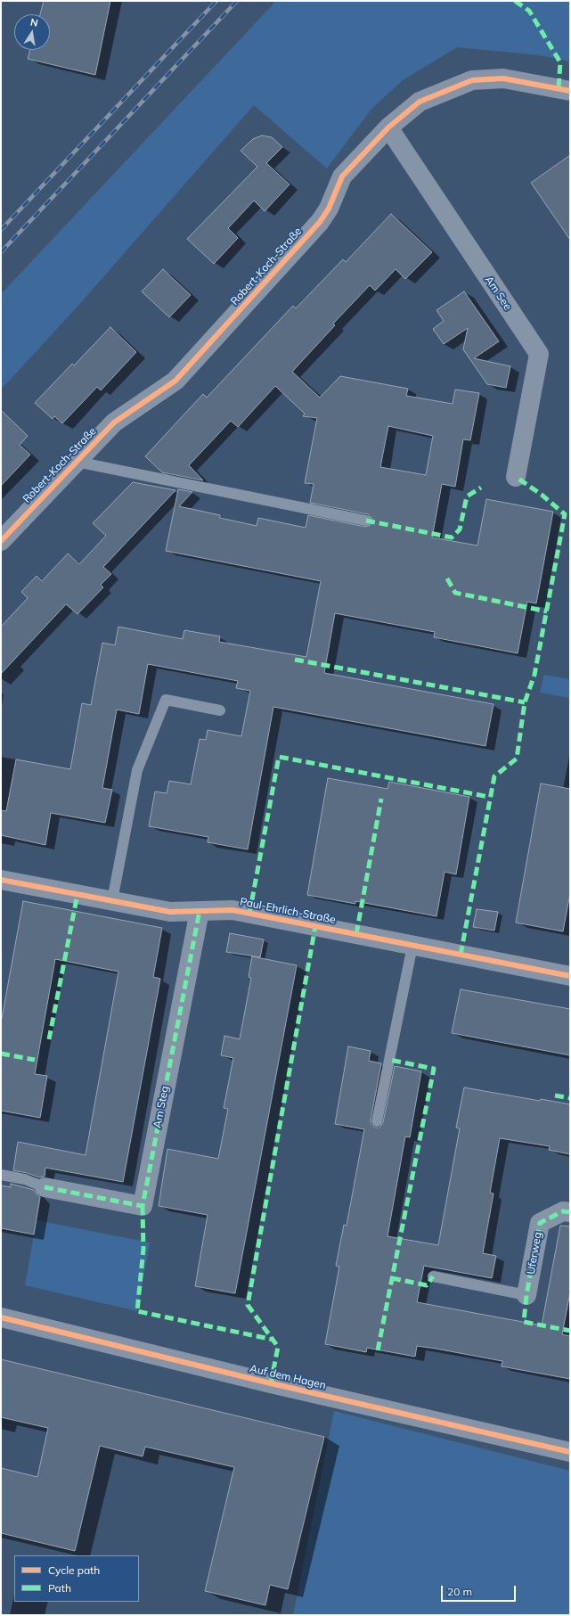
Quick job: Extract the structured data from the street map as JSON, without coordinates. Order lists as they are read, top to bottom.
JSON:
{
  "streets": {
    "street": [
      "Robert-Koch-Straße",
      "Am See",
      "Paul-Ehrlich-Straße",
      "Am Steg",
      "Uferweg",
      "Auf dem Hagen"
    ]
  },
  "crossings": [
    ["Robert-Koch-Straße", "Am See"],
    ["Paul-Ehrlich-Straße", "Am Steg"]
  ],
  "legend": ["Cycle path", "Path"],
  "scale_bar": "20 m",
  "north": "top"
}
